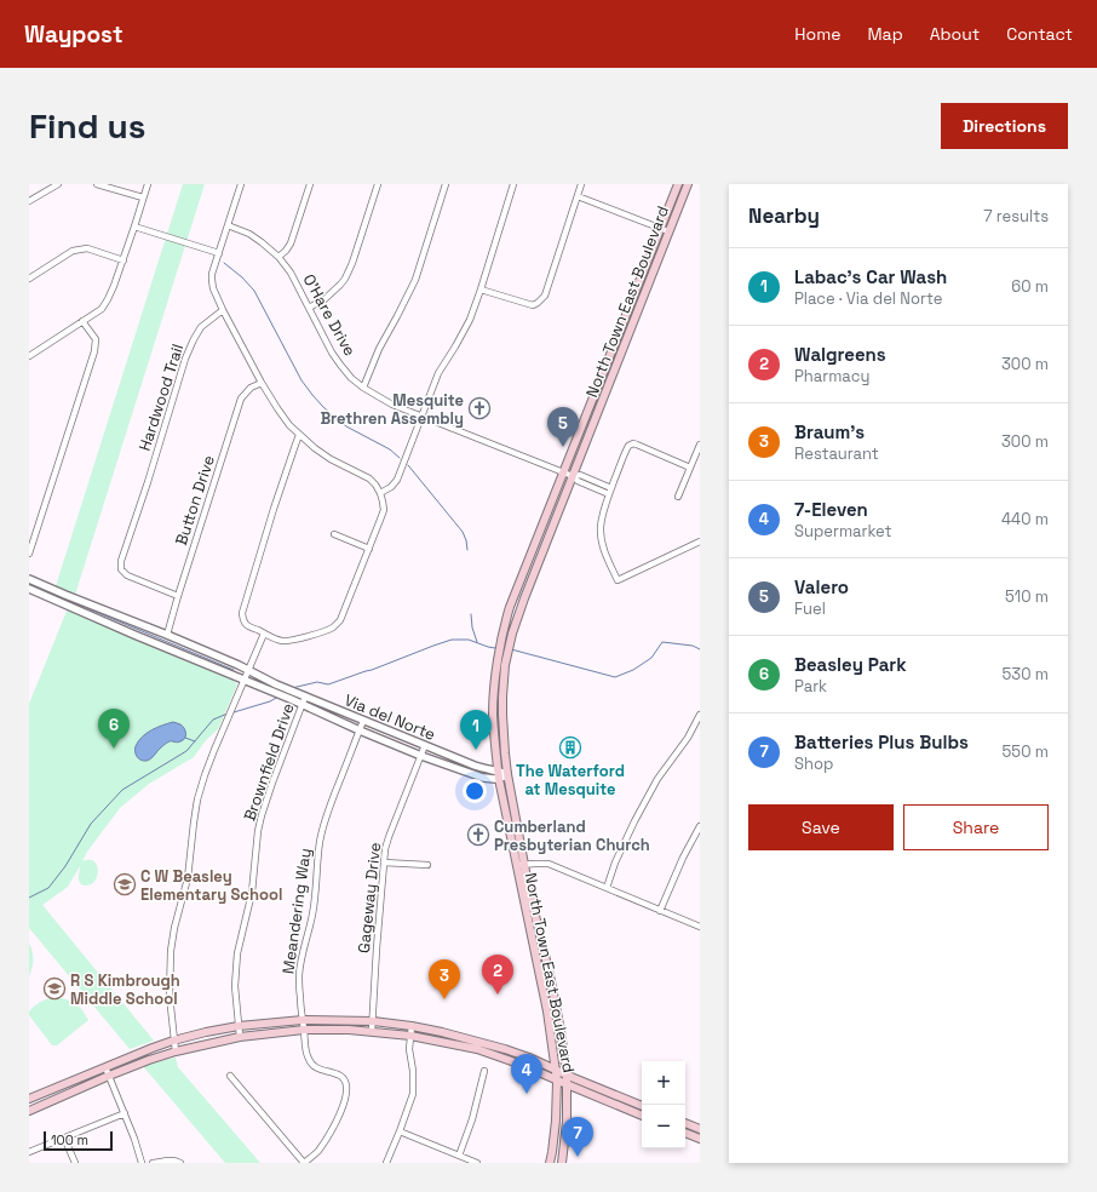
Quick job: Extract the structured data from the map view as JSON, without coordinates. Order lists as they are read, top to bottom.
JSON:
{
  "streets": {
    "main road": ["North Town East Boulevard"],
    "street": [
      "O'Hare Drive",
      "Hardwood Trail",
      "Button Drive",
      "Via del Norte",
      "Brownfield Drive",
      "Gageway Drive",
      "Meandering Way"
    ]
  },
  "crossings": [
    ["North Town East Boulevard", "O'Hare Drive"],
    ["North Town East Boulevard", "Via del Norte"],
    ["Hardwood Trail", "Button Drive"],
    ["Button Drive", "Via del Norte"],
    ["Via del Norte", "Brownfield Drive"],
    ["Via del Norte", "Gageway Drive"],
    ["Via del Norte", "Meandering Way"]
  ],
  "places": {
    "church": ["Mesquite Brethren Assembly", "Cumberland Presbyterian Church"],
    "building": ["The Waterford at Mesquite"],
    "school or university": ["C W Beasley Elementary School", "R S Kimbrough Middle School"]
  },
  "scale_bar": "100 m",
  "page": {
    "header": "Waypost",
    "nav": [
      "Home",
      "Map",
      "About",
      "Contact"
    ],
    "buttons": [
      "Directions",
      ["Save", "Share"]
    ],
    "title": "Find us",
    "heading": ["Nearby", "7 results"],
    "list": [
      {
        "mark": "1",
        "name": "Labac's Car Wash",
        "note": "Place · Via del Norte",
        "value": "60 m"
      },
      {
        "mark": "2",
        "name": "Walgreens",
        "note": "Pharmacy",
        "value": "300 m"
      },
      {
        "mark": "3",
        "name": "Braum's",
        "note": "Restaurant",
        "value": "300 m"
      },
      {
        "mark": "4",
        "name": "7-Eleven",
        "note": "Supermarket",
        "value": "440 m"
      },
      {
        "mark": "5",
        "name": "Valero",
        "note": "Fuel",
        "value": "510 m"
      },
      {
        "mark": "6",
        "name": "Beasley Park",
        "note": "Park",
        "value": "530 m"
      },
      {
        "mark": "7",
        "name": "Batteries Plus Bulbs",
        "note": "Shop",
        "value": "550 m"
      }
    ],
    "pins": [
      "5",
      "6",
      "1",
      "2",
      "3",
      "4",
      "7"
    ],
    "map_buttons": ["+", "−"],
    "scale": "100 m"
  }
}
